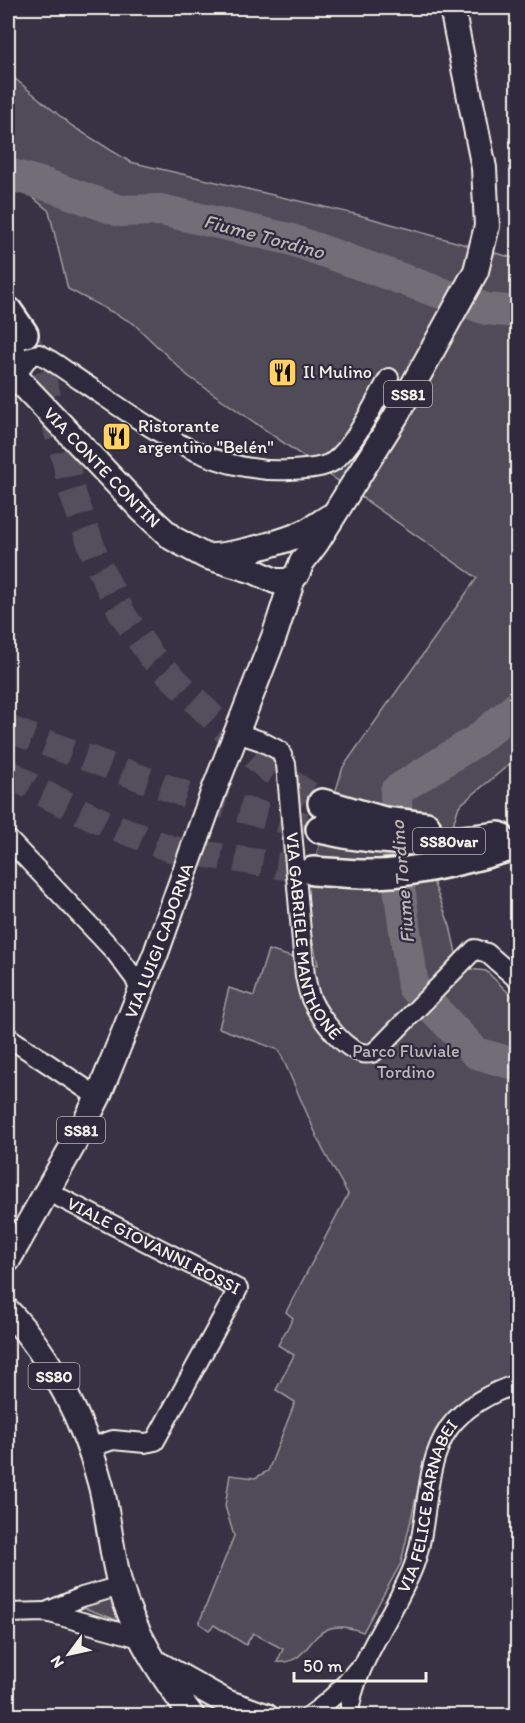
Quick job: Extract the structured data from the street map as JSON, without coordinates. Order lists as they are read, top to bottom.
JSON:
{
  "streets": {
    "highway": ["SS80var"],
    "main road": [
      "SS81",
      "VIA CONTE CONTIN",
      "VIA LUIGI CADORNA",
      "SS80"
    ],
    "street": ["VIA GABRIELE MANTHONÉ", "VIALE GIOVANNI ROSSI", "VIA FELICE BARNABEI"]
  },
  "crossings": [
    ["SS81", "VIA CONTE CONTIN"],
    ["SS81", "VIA LUIGI CADORNA"],
    ["VIA CONTE CONTIN", "VIA LUIGI CADORNA"],
    ["VIA GABRIELE MANTHONÉ", "VIA LUIGI CADORNA"],
    ["VIA LUIGI CADORNA", "VIALE GIOVANNI ROSSI"],
    ["VIALE GIOVANNI ROSSI", "SS80"]
  ],
  "water": ["Fiume Tordino"],
  "parks": ["Parco Fluviale Tordino"],
  "places": {
    "restaurant": ["Il Mulino", "Ristorante argentino \"Belén\""]
  },
  "scale_bar": "50 m",
  "north": "bottom left"
}
